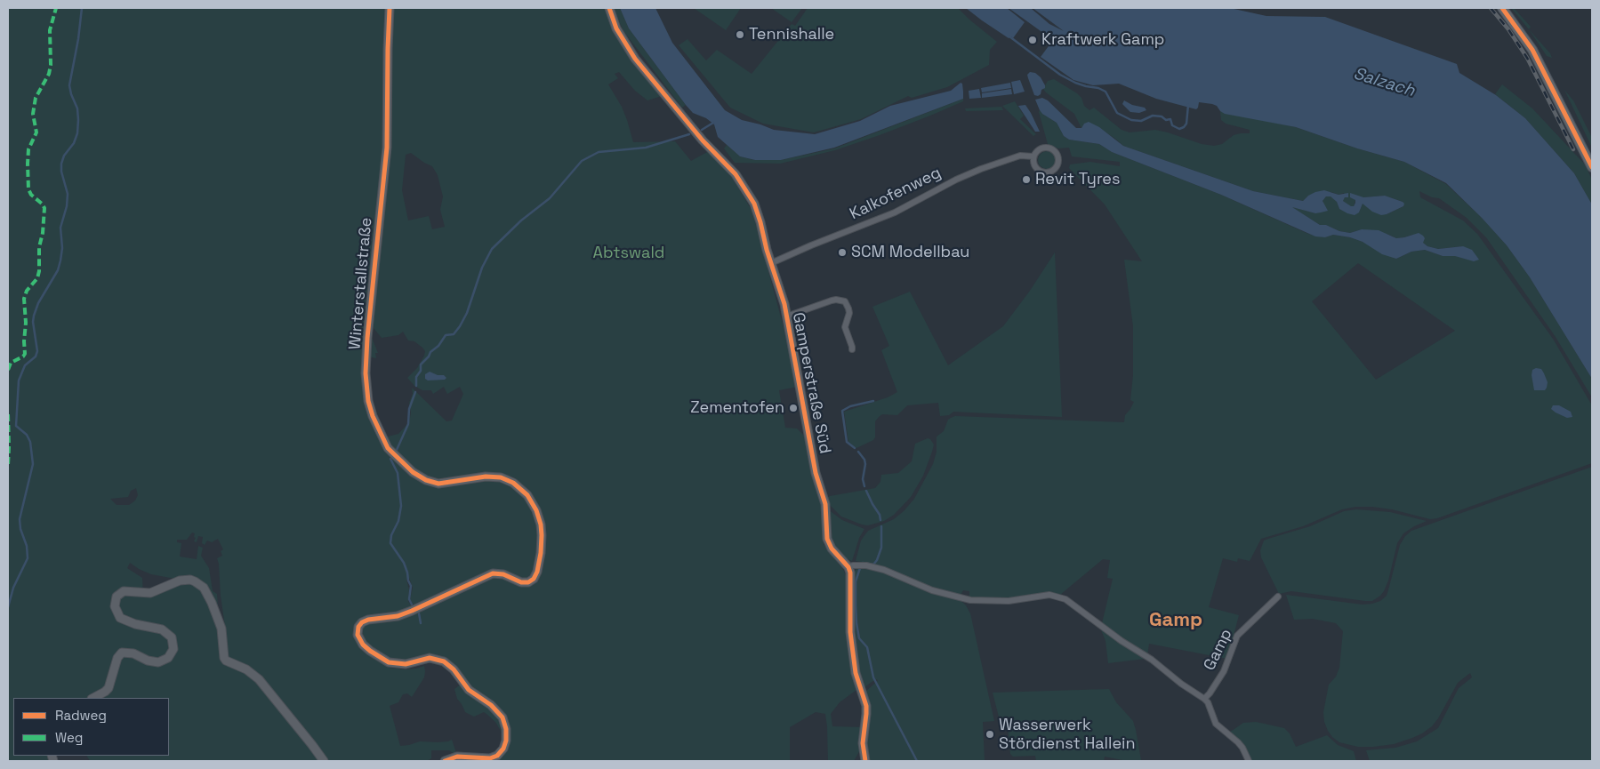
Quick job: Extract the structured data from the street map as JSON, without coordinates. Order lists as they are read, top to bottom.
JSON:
{
  "streets": {
    "street": [
      "Kalkofenweg",
      "Winterstallstraße",
      "Gamperstraße Süd",
      "Gamp"
    ]
  },
  "crossings": [
    ["Kalkofenweg", "Gamperstraße Süd"]
  ],
  "districts": ["Gamp"],
  "water": ["Salzach"],
  "parks": ["Abtswald"],
  "places": [
    "Tennishalle",
    "Kraftwerk Gamp",
    "Revit Tyres",
    "SCM Modellbau",
    "Zementofen",
    "Wasserwerk Stördienst Hallein"
  ],
  "legend": ["Radweg", "Weg"]
}
